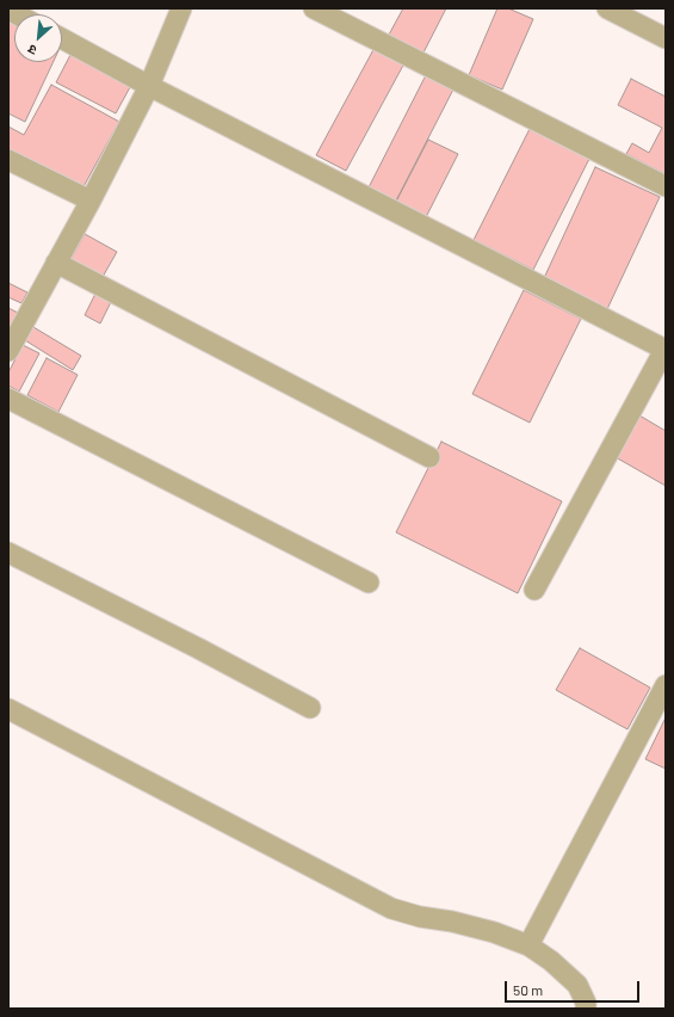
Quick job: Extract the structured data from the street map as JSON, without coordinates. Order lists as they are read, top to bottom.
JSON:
{
  "scale_bar": "50 m",
  "north": "bottom left"
}
